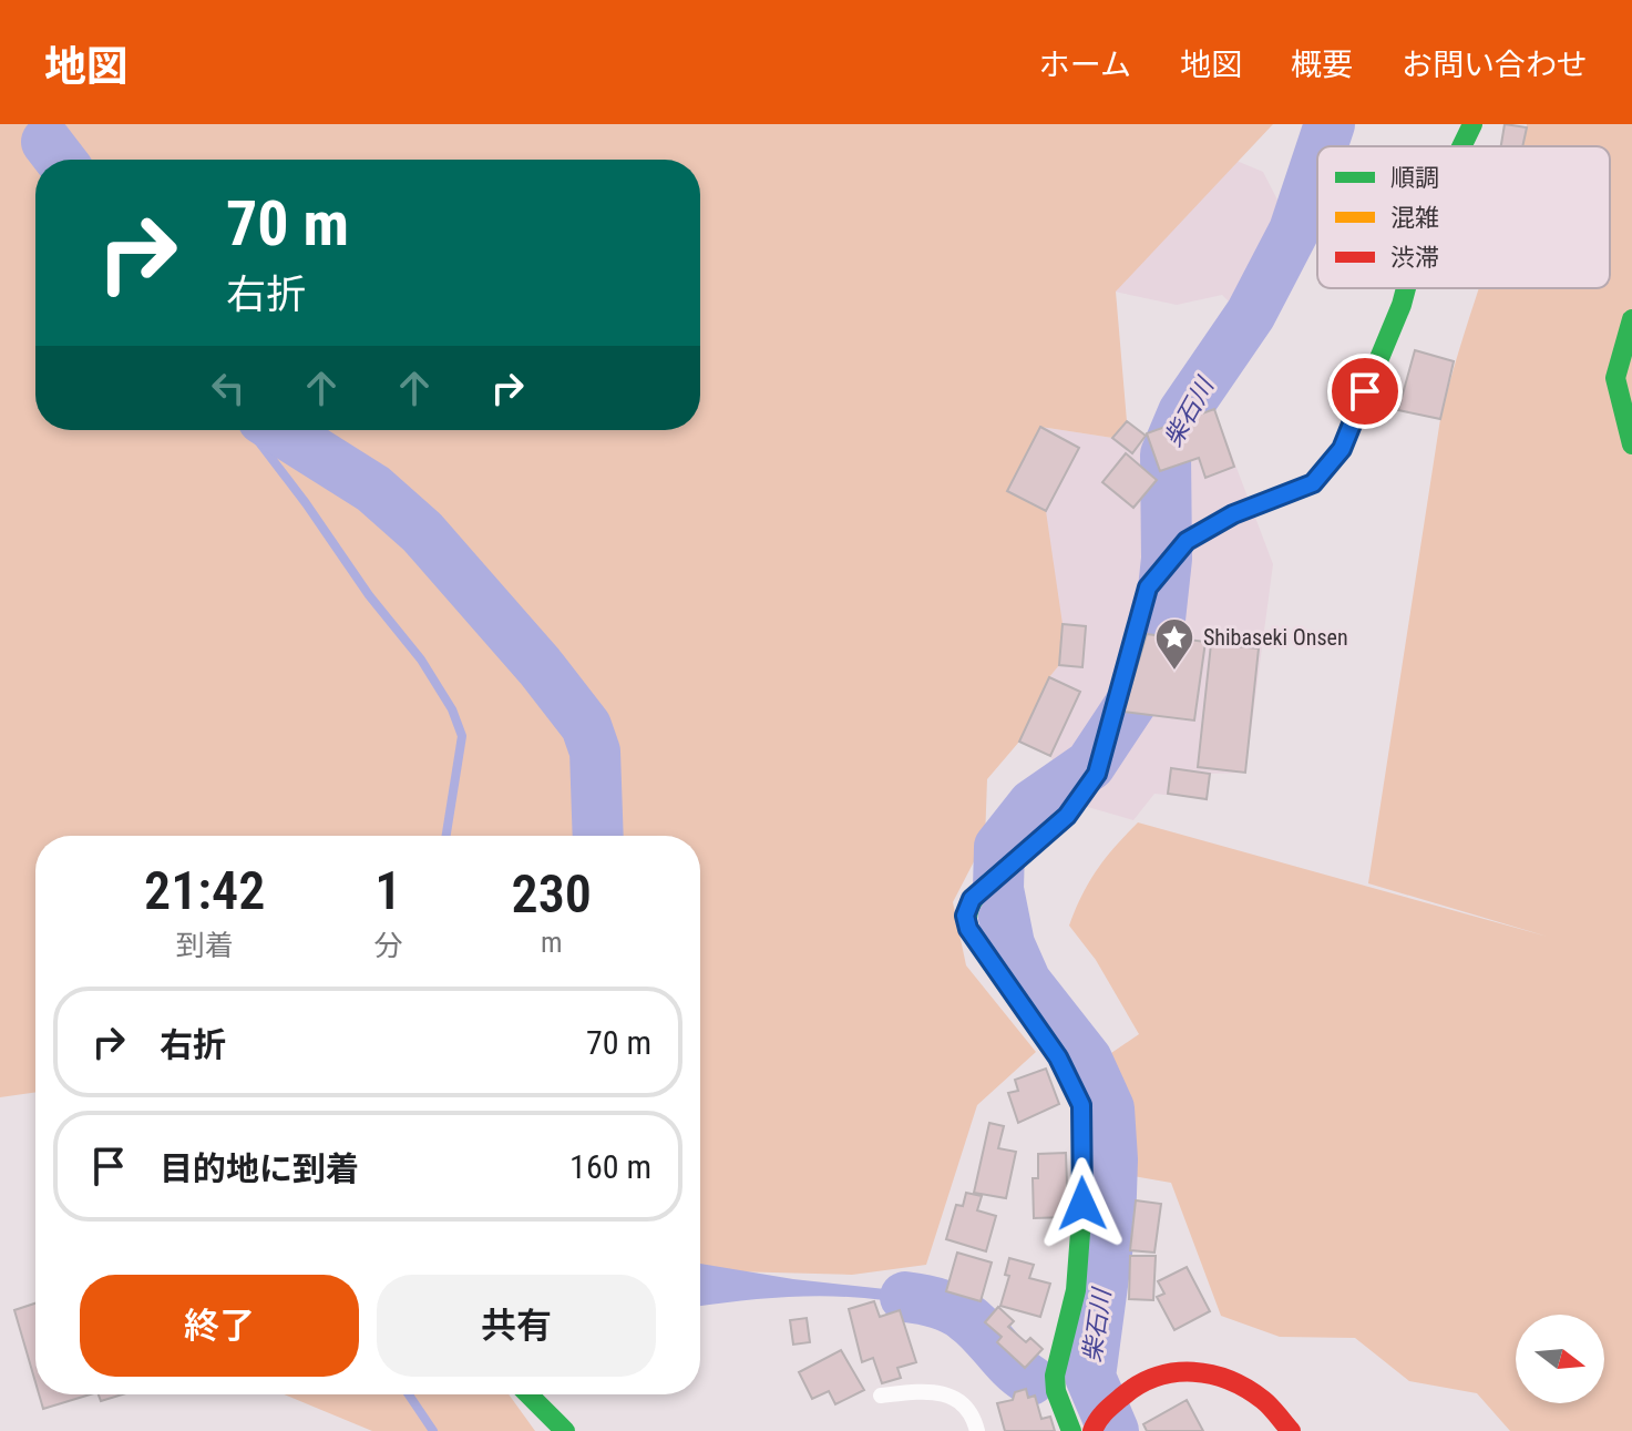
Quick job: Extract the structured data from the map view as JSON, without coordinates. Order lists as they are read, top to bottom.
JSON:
{
  "water": ["柴石川"],
  "places": {
    "place": ["Shibaseki Onsen"]
  },
  "legend": ["順調", "混雑", "渋滞"],
  "north": "right",
  "page": {
    "header": "地図",
    "nav": [
      "ホーム",
      "地図",
      "概要",
      "お問い合わせ"
    ],
    "turn": ["70 m", "右折"],
    "eta": [
      "21:42",
      "到着",
      "1",
      "分",
      "230",
      "m"
    ],
    "list": [
      {
        "name": "右折",
        "value": "70 m"
      },
      {
        "name": "目的地に到着",
        "value": "160 m"
      }
    ],
    "buttons": ["終了", "共有"]
  }
}
